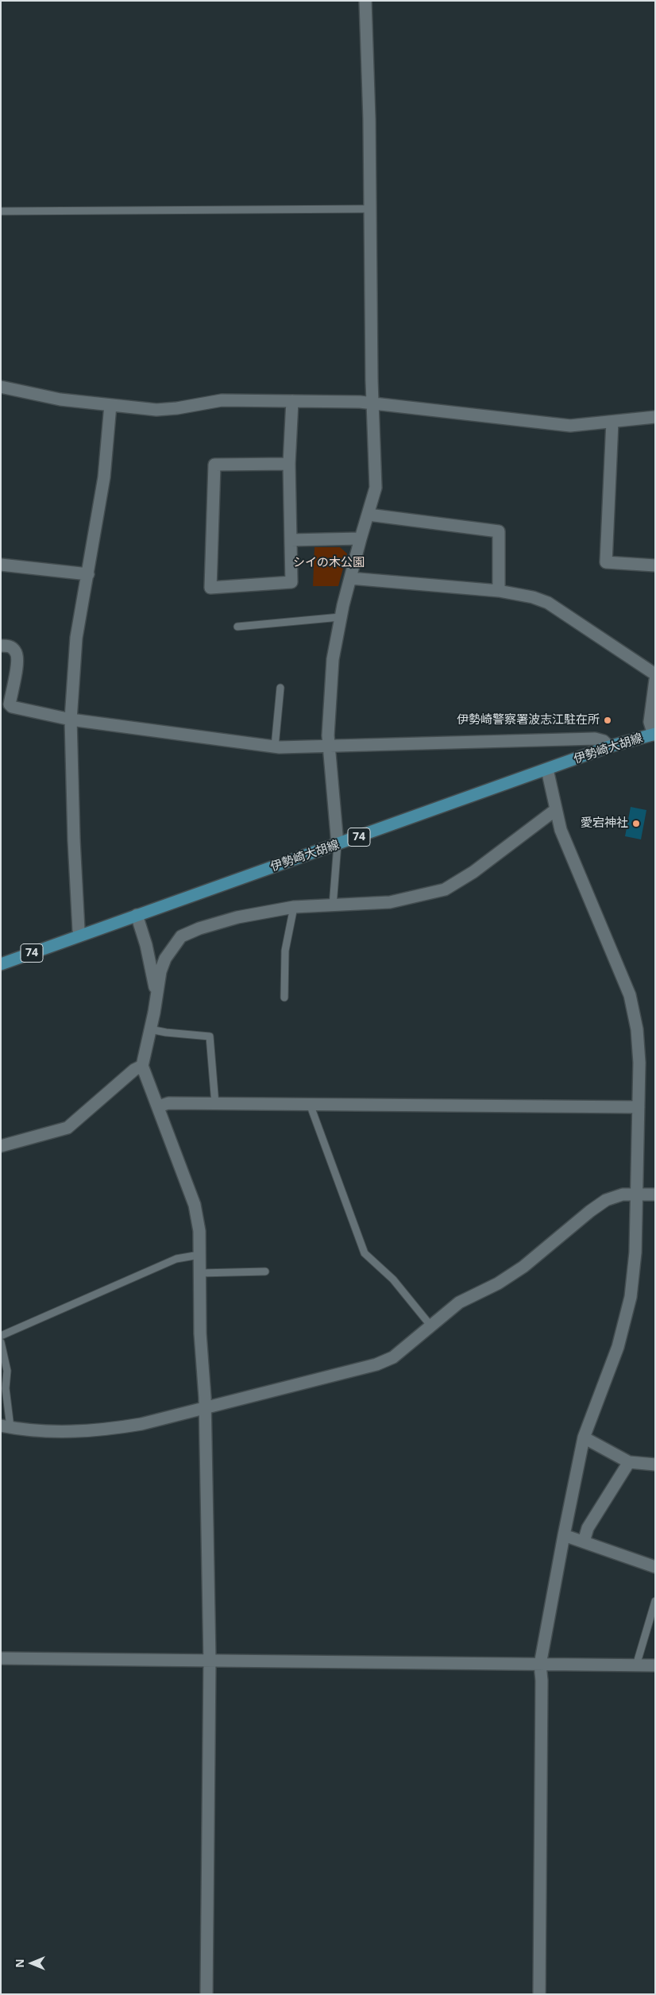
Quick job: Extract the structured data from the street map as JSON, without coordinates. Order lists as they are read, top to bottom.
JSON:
{
  "streets": {
    "main road": ["伊勢崎大胡線", "74"]
  },
  "parks": ["シイの木公園"],
  "places": ["伊勢崎警察署波志江駐在所", "愛宕神社"],
  "north": "left"
}
